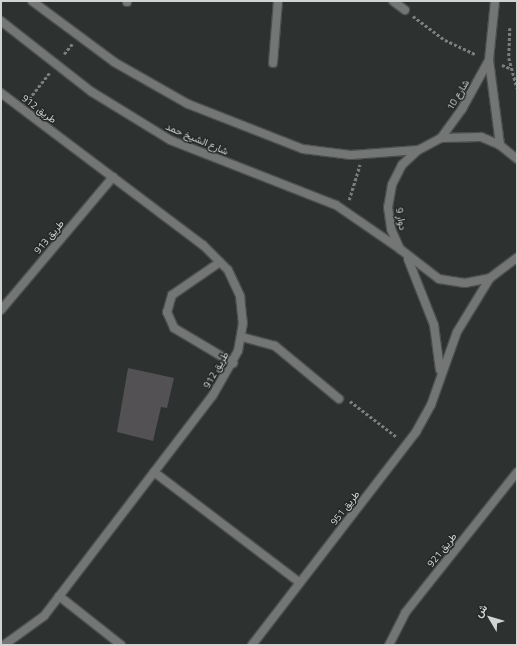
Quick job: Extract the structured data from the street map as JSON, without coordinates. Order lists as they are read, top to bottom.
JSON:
{
  "streets": {
    "street": [
      "شارع 10",
      "طريق 912",
      "شارع الشيخ حمد",
      "دوار 9",
      "طريق 913",
      "طريق 951",
      "طريق 921"
    ]
  },
  "crossings": [
    ["شارع 10", "دوار 9"],
    ["طريق 912", "طريق 913"],
    ["شارع الشيخ حمد", "دوار 9"],
    ["دوار 9", "طريق 951"]
  ],
  "north": "top left"
}
